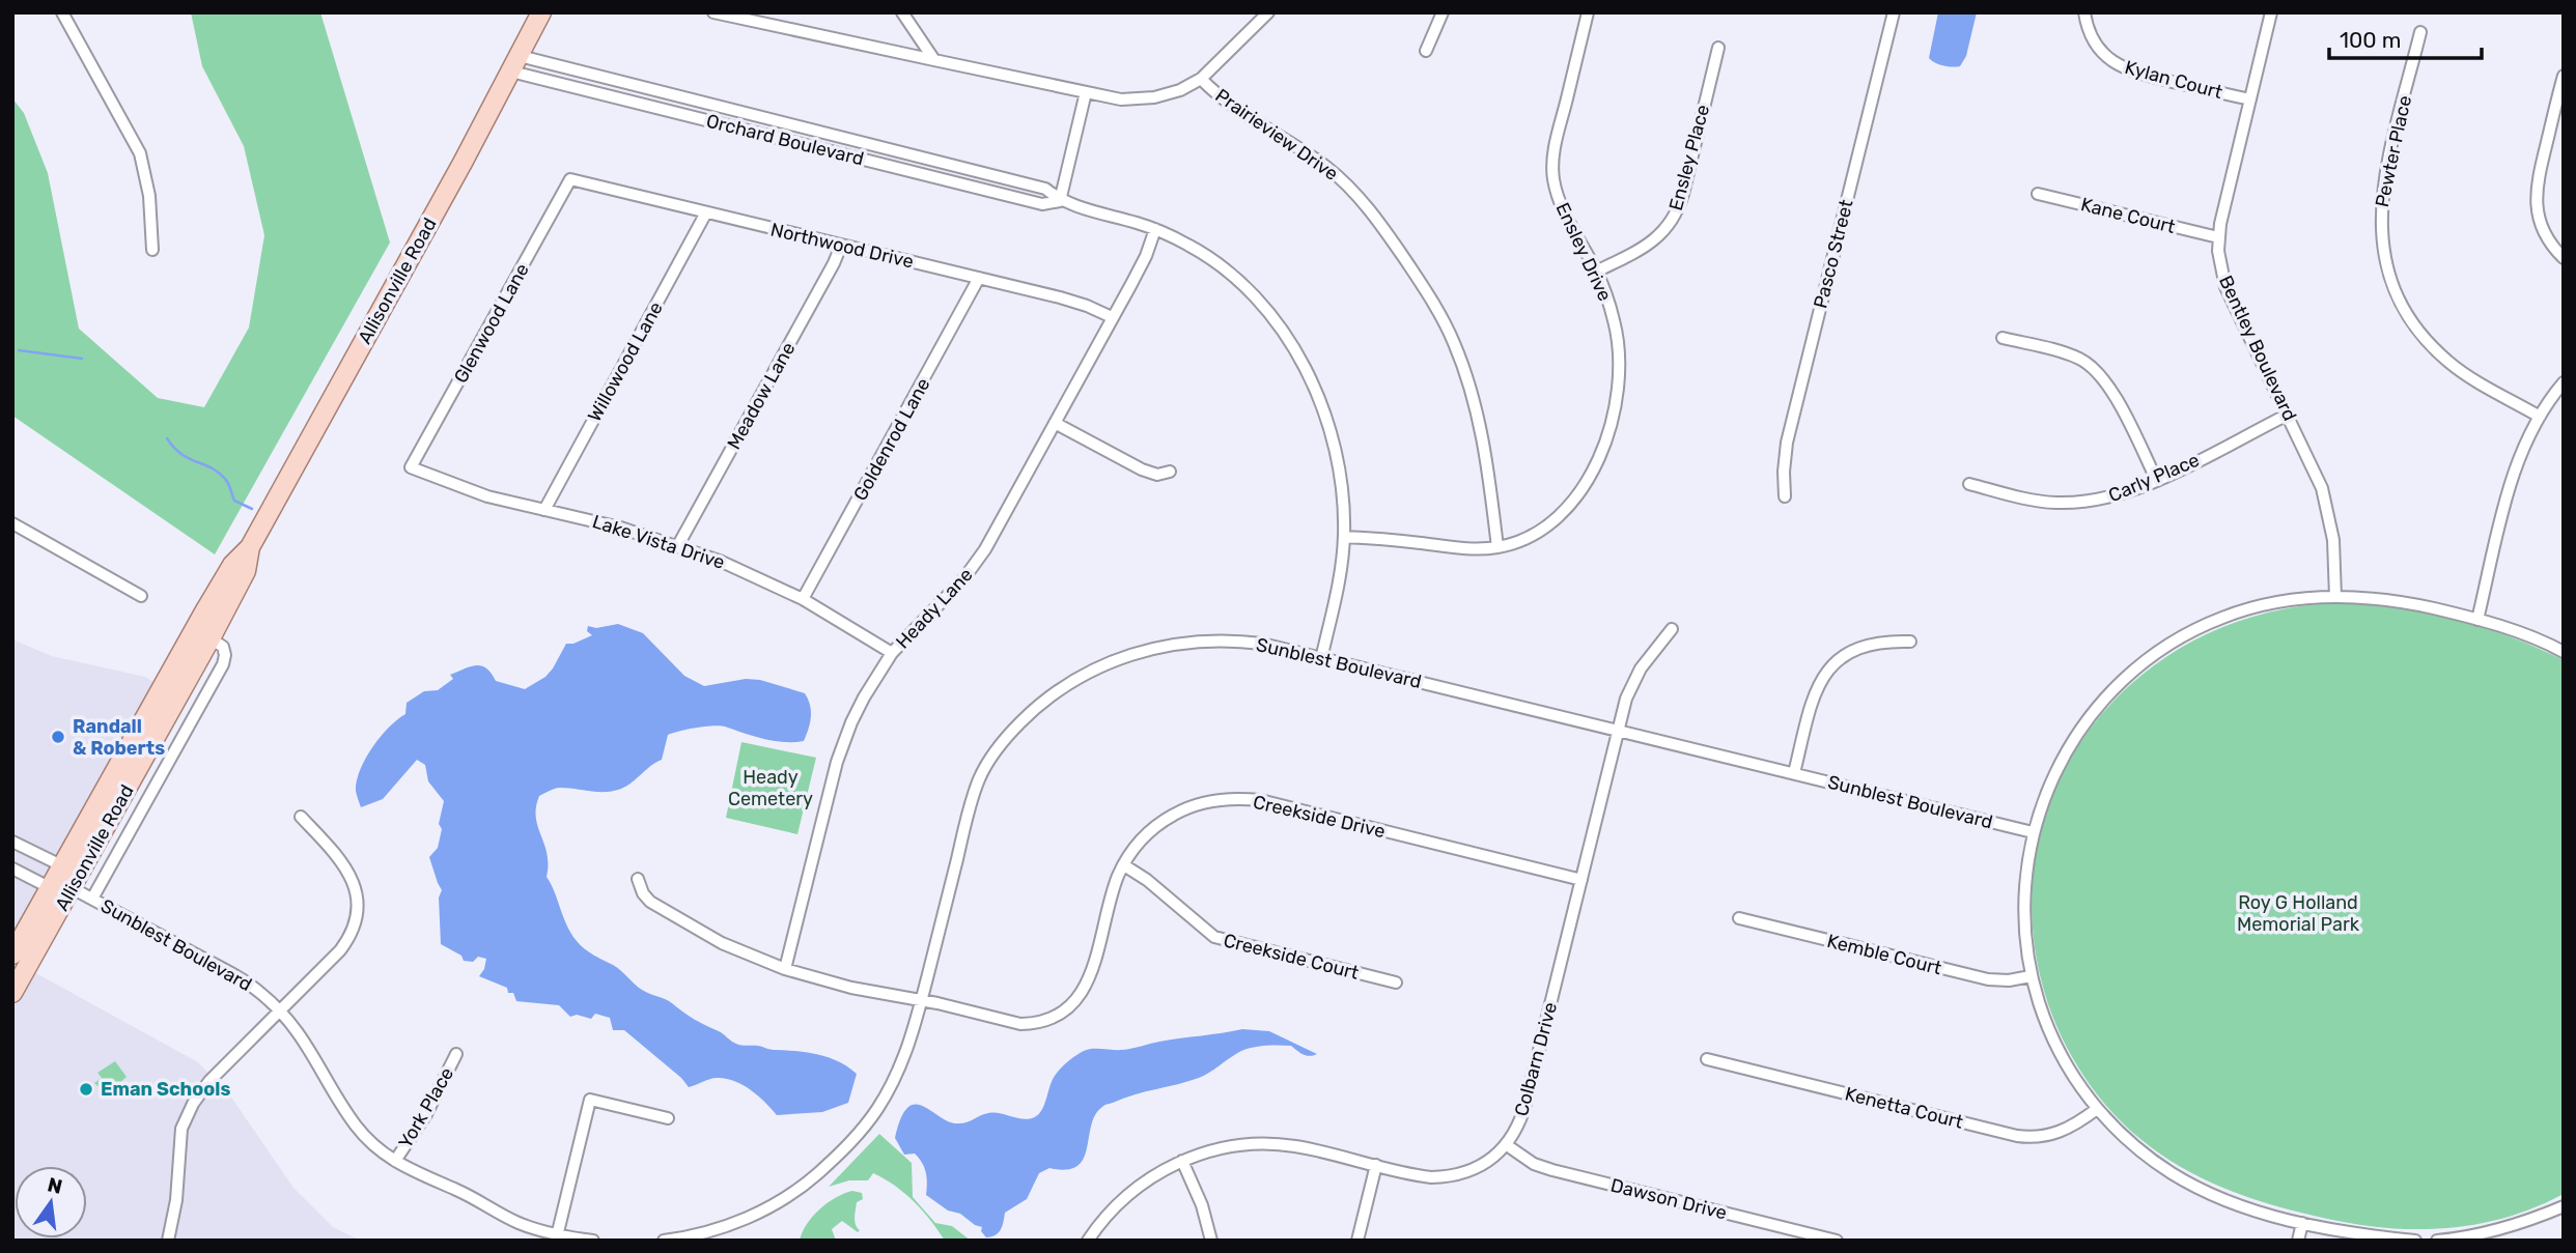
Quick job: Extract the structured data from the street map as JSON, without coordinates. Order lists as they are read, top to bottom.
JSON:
{
  "streets": {
    "main road": ["Allisonville Road"],
    "street": [
      "Kylan Court",
      "Prairieview Drive",
      "Orchard Boulevard",
      "Pewter Place",
      "Ensley Place",
      "Kane Court",
      "Northwood Drive",
      "Ensley Drive",
      "Pasco Street",
      "Glenwood Lane",
      "Bentley Boulevard",
      "Willowood Lane",
      "Meadow Lane",
      "Goldenrod Lane",
      "Carly Place",
      "Lake Vista Drive",
      "Heady Lane",
      "Sunblest Boulevard",
      "Creekside Drive",
      "Kemble Court",
      "Creekside Court",
      "Colbarn Drive",
      "York Place",
      "Kenetta Court",
      "Dawson Drive"
    ]
  },
  "crossings": [
    ["Kylan Court", "Bentley Boulevard"],
    ["Prairieview Drive", "Ensley Drive"],
    ["Orchard Boulevard", "Ensley Drive"],
    ["Orchard Boulevard", "Allisonville Road"],
    ["Orchard Boulevard", "Heady Lane"],
    ["Orchard Boulevard", "Sunblest Boulevard"],
    ["Ensley Place", "Ensley Drive"],
    ["Kane Court", "Bentley Boulevard"],
    ["Northwood Drive", "Glenwood Lane"],
    ["Northwood Drive", "Willowood Lane"],
    ["Northwood Drive", "Meadow Lane"],
    ["Northwood Drive", "Goldenrod Lane"],
    ["Northwood Drive", "Heady Lane"],
    ["Allisonville Road", "Sunblest Boulevard"],
    ["Glenwood Lane", "Lake Vista Drive"],
    ["Bentley Boulevard", "Carly Place"],
    ["Willowood Lane", "Lake Vista Drive"],
    ["Meadow Lane", "Lake Vista Drive"],
    ["Goldenrod Lane", "Lake Vista Drive"],
    ["Lake Vista Drive", "Heady Lane"],
    ["Heady Lane", "Creekside Drive"],
    ["Sunblest Boulevard", "Creekside Drive"],
    ["Sunblest Boulevard", "Colbarn Drive"],
    ["Sunblest Boulevard", "York Place"],
    ["Creekside Drive", "Creekside Court"],
    ["Creekside Drive", "Colbarn Drive"],
    ["Colbarn Drive", "Dawson Drive"]
  ],
  "parks": ["Heady Cemetery", "Roy G Holland Memorial Park"],
  "places": ["Randall & Roberts", "Eman Schools"],
  "scale_bar": "100 m",
  "north": "top"
}
